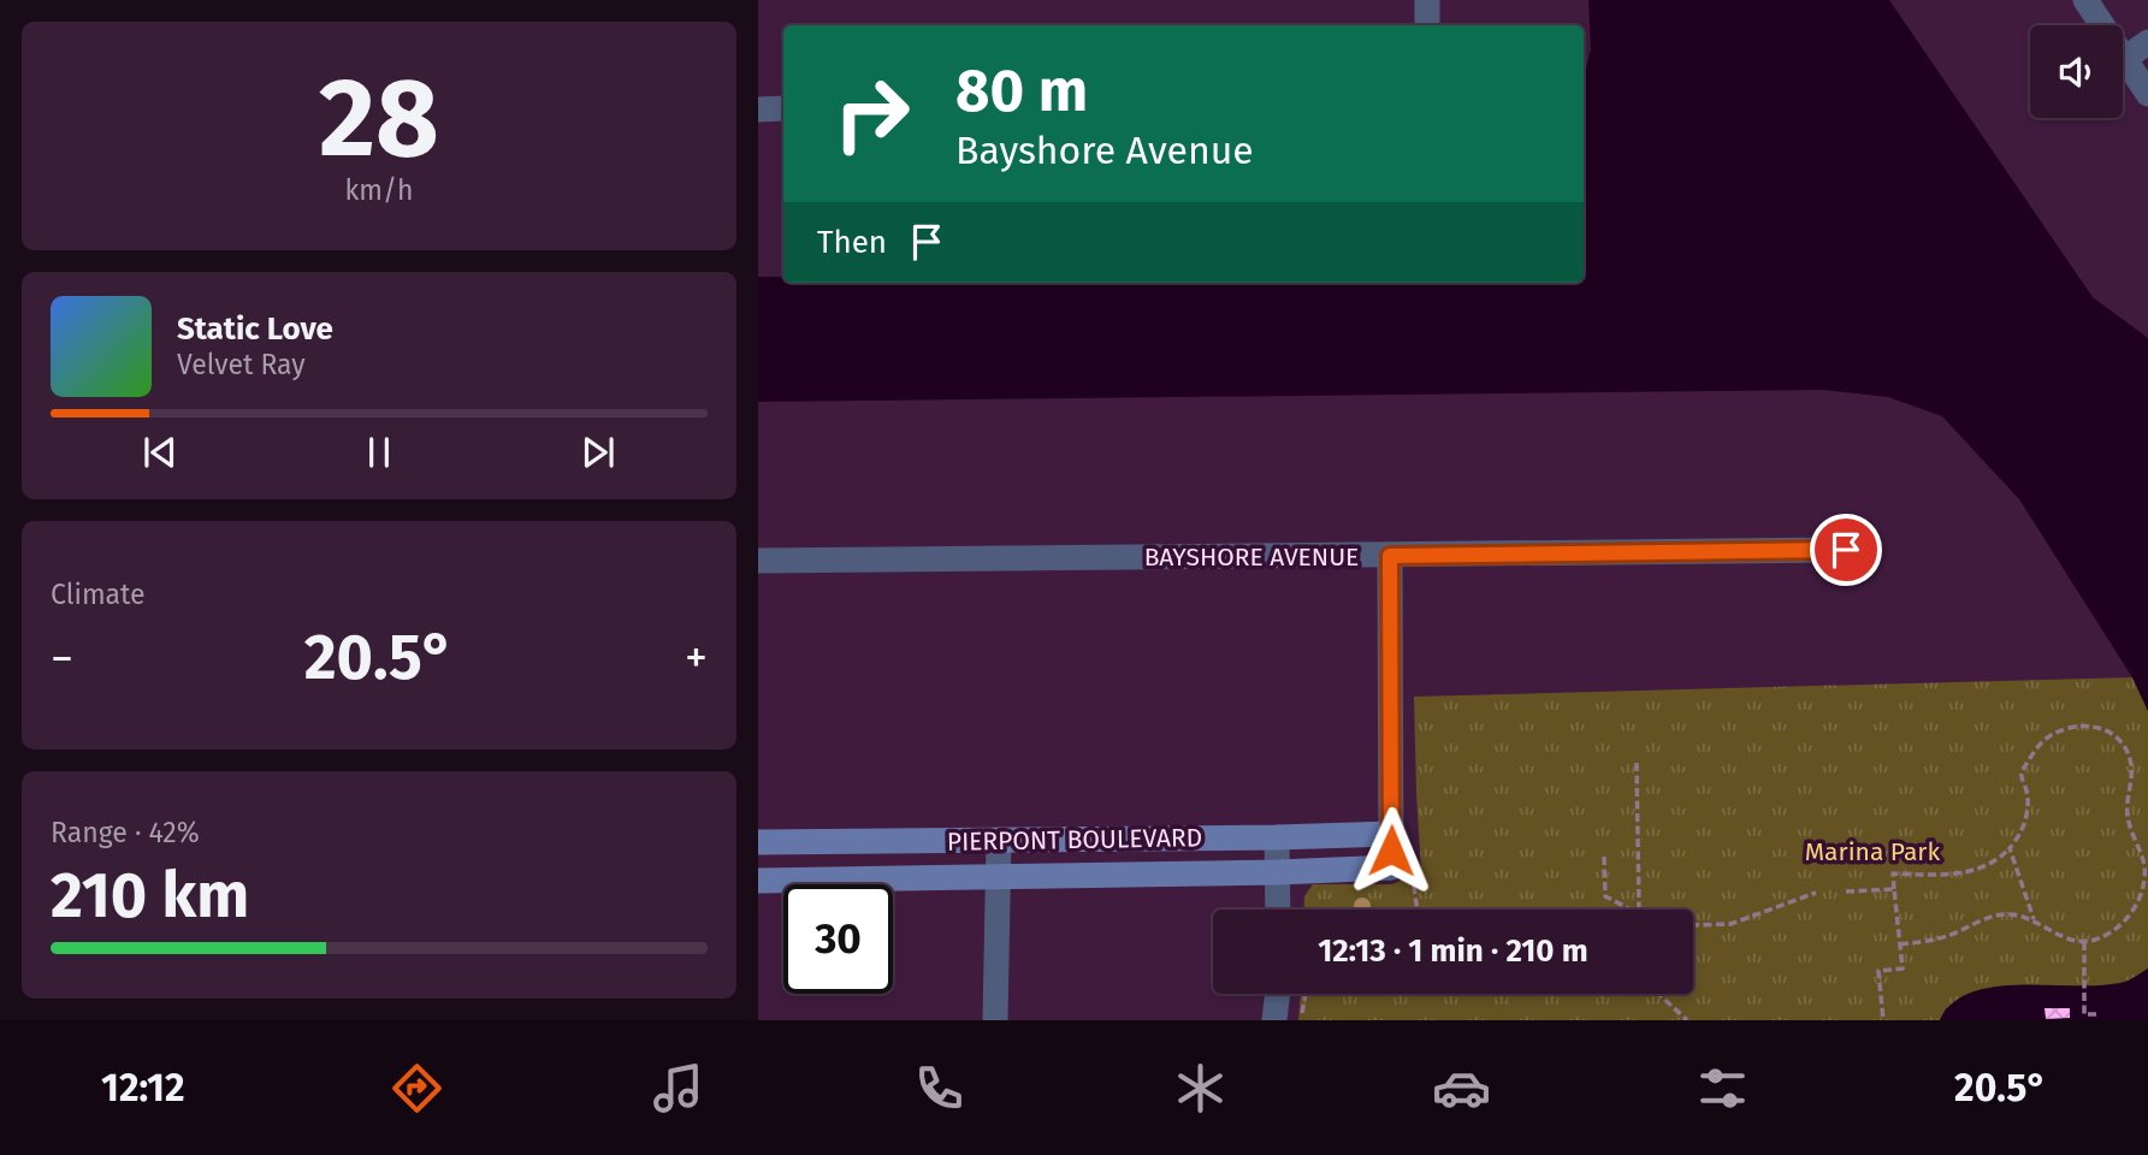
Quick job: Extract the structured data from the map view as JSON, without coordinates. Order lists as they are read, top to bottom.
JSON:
{
  "streets": {
    "street": ["BAYSHORE AVENUE", "PIERPONT BOULEVARD"]
  },
  "parks": ["Marina Park"],
  "page": {
    "tile": [
      ["28", "km/h"],
      "Climate",
      ["Range · 42%", "210 km"]
    ],
    "turn": ["80 m", "Bayshore Avenue"],
    "then": "Then",
    "song": ["Static Love", "Velvet Ray"],
    "heat": ["−", "20.5°", "+"],
    "limit": "30",
    "trip": "12:13 · 1 min · 210 m",
    "tabs": ["12:12", "20.5°"]
  }
}
